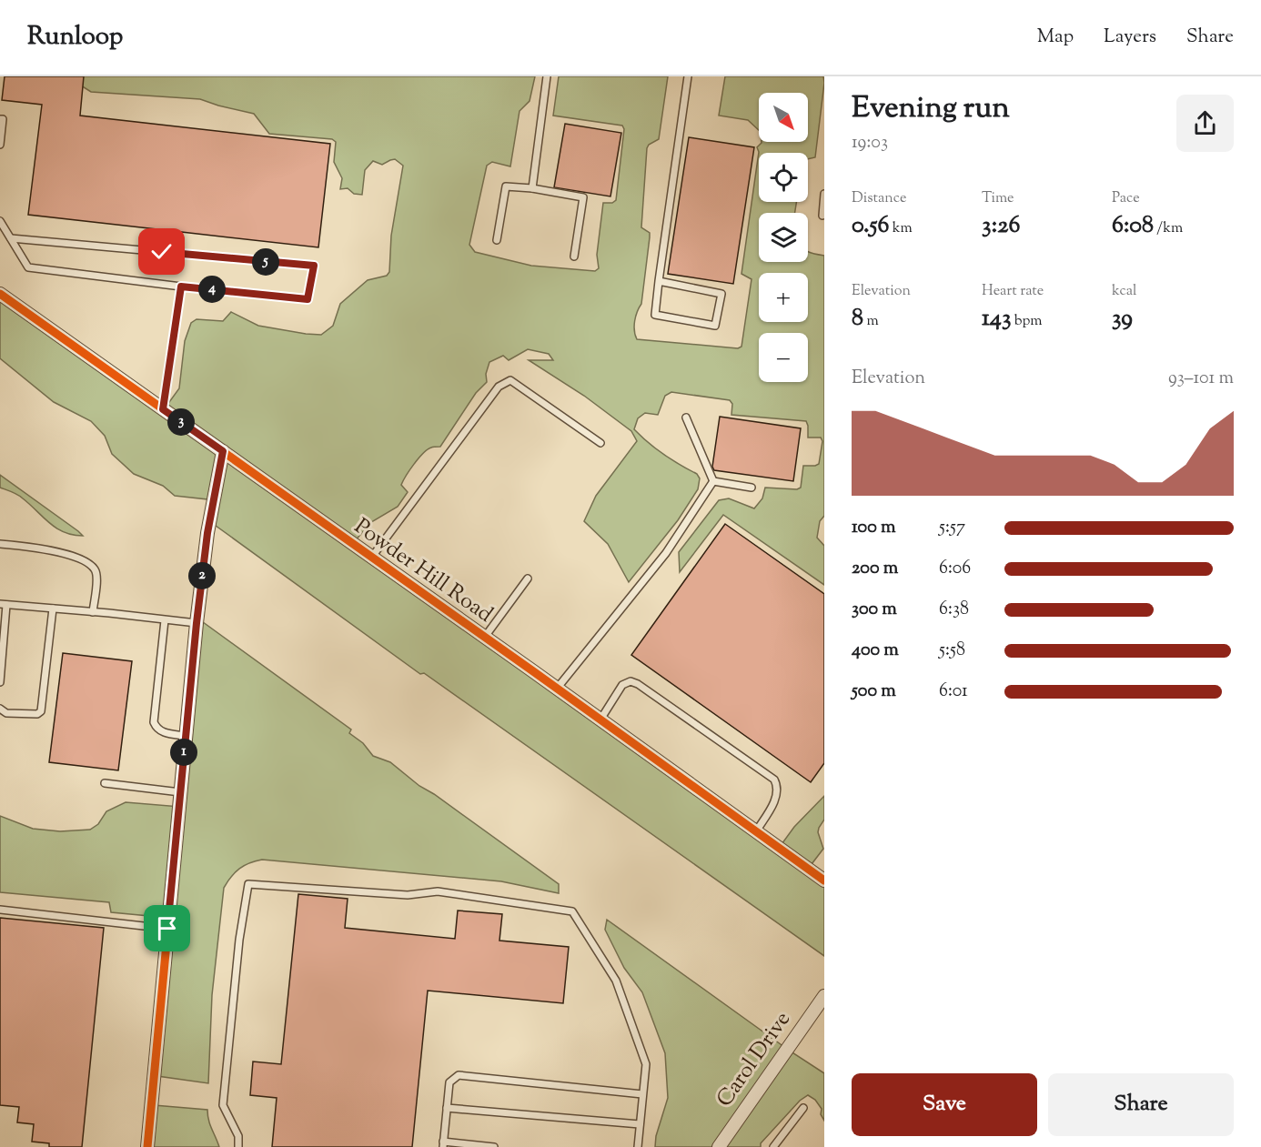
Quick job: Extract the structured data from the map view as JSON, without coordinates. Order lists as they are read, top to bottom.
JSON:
{
  "streets": {
    "street": ["Powder Hill Road", "Carol Drive"]
  },
  "north": "bottom right",
  "page": {
    "header": "Runloop",
    "nav": ["Map", "Layers", "Share"],
    "heading": ["Evening run", "19:03"],
    "map_buttons": ["+", "−"],
    "stats": [
      ["Distance", "0.56 km"],
      ["Time", "3:26"],
      ["Pace", "6:08 /km"],
      ["Elevation", "8 m"],
      ["Heart rate", "143 bpm"],
      ["kcal", "39"]
    ],
    "pins": [
      "5",
      "4",
      "3",
      "2",
      "1"
    ],
    "chart": ["Elevation", "93–101 m"],
    "list": [
      {
        "name": "100 m",
        "note": "5:57"
      },
      {
        "name": "200 m",
        "note": "6:06"
      },
      {
        "name": "300 m",
        "note": "6:38"
      },
      {
        "name": "400 m",
        "note": "5:58"
      },
      {
        "name": "500 m",
        "note": "6:01"
      }
    ],
    "buttons": ["Save", "Share"]
  }
}
